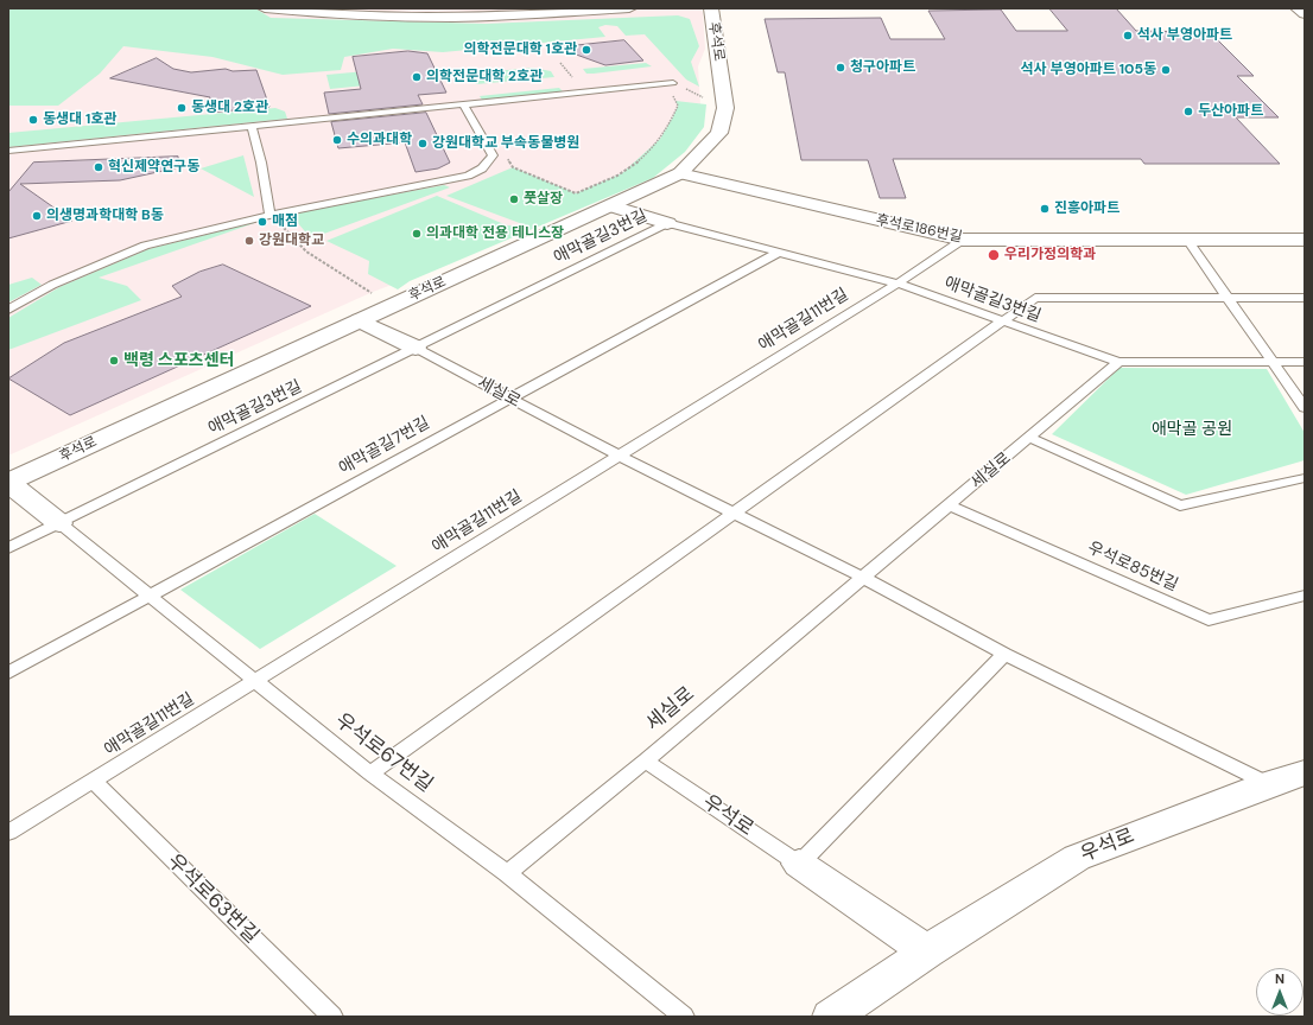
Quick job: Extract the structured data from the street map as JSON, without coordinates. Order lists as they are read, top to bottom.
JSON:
{
  "streets": {
    "street": ["후석로", "후석로186번길", "우석로"],
    "lane": [
      "애막골길3번길",
      "애막골길11번길",
      "세실로",
      "애막골길7번길",
      "우석로85번길",
      "우석로67번길",
      "우석로63번길"
    ]
  },
  "crossings": [
    ["후석로", "후석로186번길"],
    ["후석로186번길", "애막골길11번길"],
    ["애막골길3번길", "애막골길11번길"],
    ["애막골길3번길", "세실로"],
    ["애막골길3번길", "애막골길7번길"],
    ["애막골길3번길", "우석로67번길"],
    ["애막골길11번길", "세실로"],
    ["애막골길11번길", "우석로67번길"],
    ["애막골길11번길", "우석로63번길"],
    ["세실로", "애막골길7번길"],
    ["세실로", "우석로85번길"],
    ["세실로", "우석로67번길"],
    ["세실로", "우석로"],
    ["애막골길7번길", "우석로67번길"]
  ],
  "parks": ["애막골 공원"],
  "places": [
    "석사 부영아파트",
    "의학전문대학 1호관",
    "청구아파트",
    "석사 부영아파트 105동",
    "의학전문대학 2호관",
    "동생대 2호관",
    "두산아파트",
    "동생대 1호관",
    "수의과대학",
    "강원대학교 부속동물병원",
    "혁신제약연구동",
    "풋살장",
    "진흥아파트",
    "의생명과학대학 B동",
    "매점",
    "의과대학 전용 테니스장",
    "강원대학교",
    "우리가정의학과",
    "백령 스포츠센터"
  ],
  "north": "top"
}
